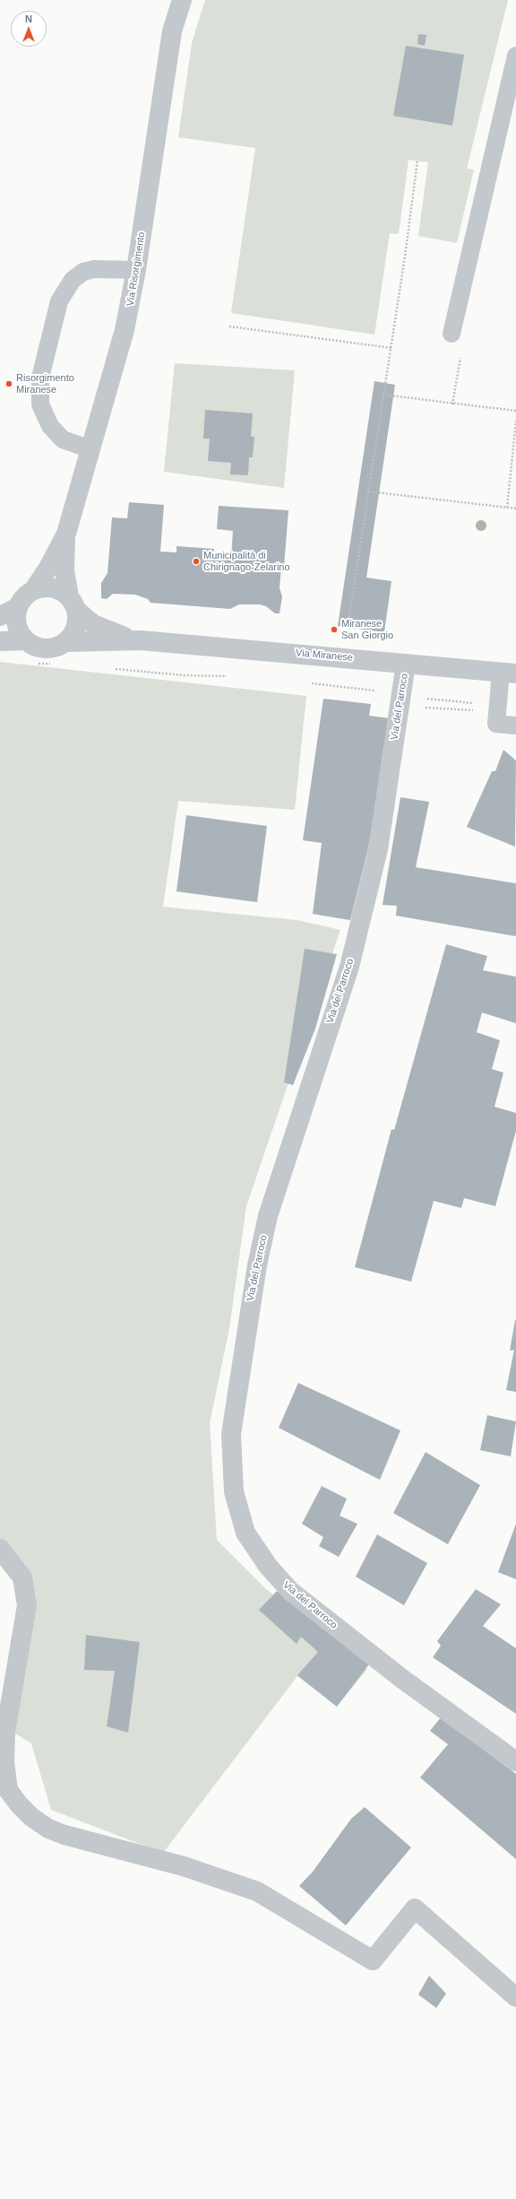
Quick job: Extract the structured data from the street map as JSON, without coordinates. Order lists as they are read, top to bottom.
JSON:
{
  "streets": {
    "street": ["Via Risorgimento", "Via Miranese", "Via del Parroco"]
  },
  "crossings": [
    ["Via Risorgimento", "Via Miranese"],
    ["Via Miranese", "Via del Parroco"]
  ],
  "places": ["Risorgimento Miranese", "Municipalità di Chirignago-Zelarino", "Miranese San Giorgio"],
  "north": "top"
}
